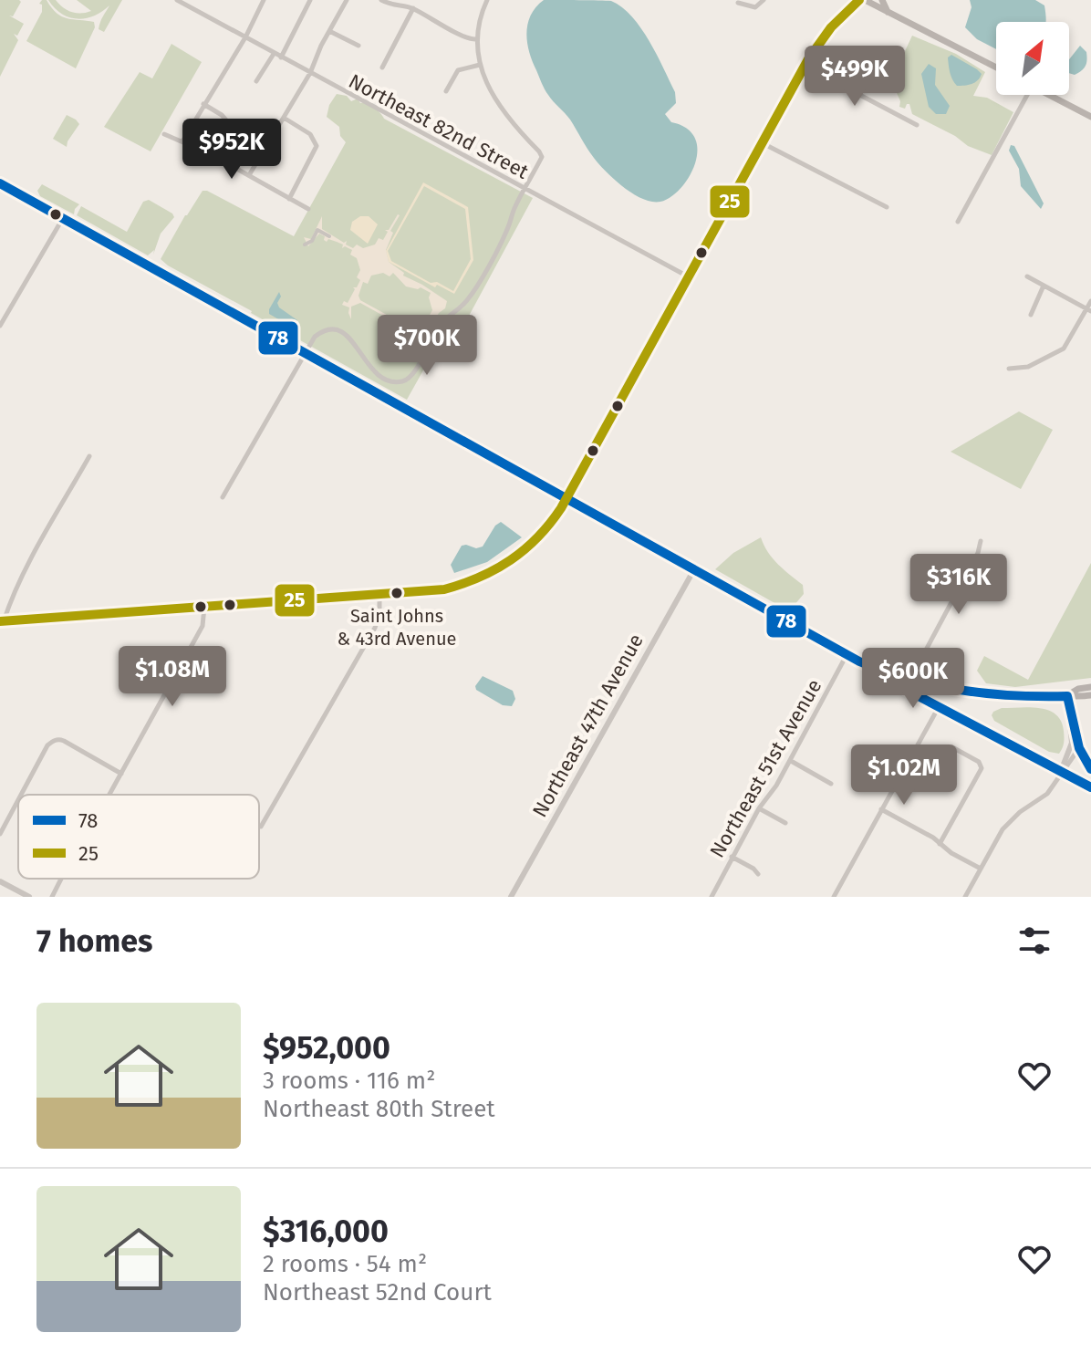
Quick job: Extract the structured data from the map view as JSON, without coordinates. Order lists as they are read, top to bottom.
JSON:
{
  "streets": {
    "street": ["Northeast 82nd Street", "Northeast 47th Avenue", "Northeast 51st Avenue"]
  },
  "places": ["Saint Johns & 43rd Avenue"],
  "lines": ["transit line 25", "transit line 78"],
  "legend": ["78", "25"],
  "north": "top right",
  "page": {
    "price": [
      "$499K",
      "$952K",
      "$700K",
      "$316K",
      "$1.08M",
      "$600K",
      "$1.02M"
    ],
    "heading": "7 homes",
    "list": [
      {
        "name": "$952,000",
        "note": "3 rooms · 116 m² · Northeast 80th Street"
      },
      {
        "name": "$316,000",
        "note": "2 rooms · 54 m² · Northeast 52nd Court"
      }
    ]
  }
}
